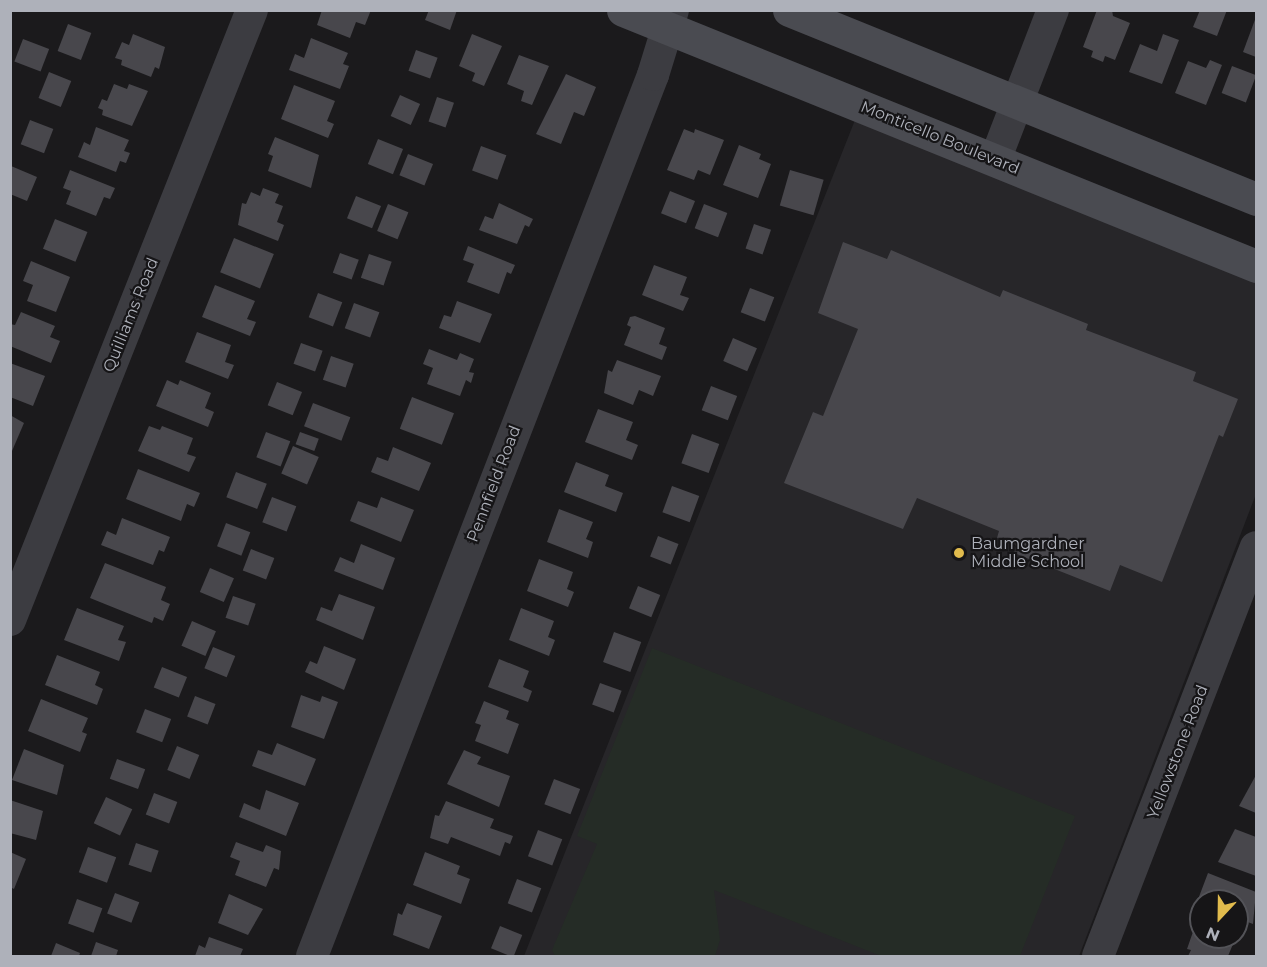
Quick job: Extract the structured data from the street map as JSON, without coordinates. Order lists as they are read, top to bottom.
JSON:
{
  "streets": {
    "main road": ["Monticello Boulevard"],
    "street": ["Quilliams Road", "Pennfield Road", "Yellowstone Road"]
  },
  "crossings": [
    ["Monticello Boulevard", "Pennfield Road"]
  ],
  "places": ["Baumgardner Middle School"],
  "north": "bottom"
}
